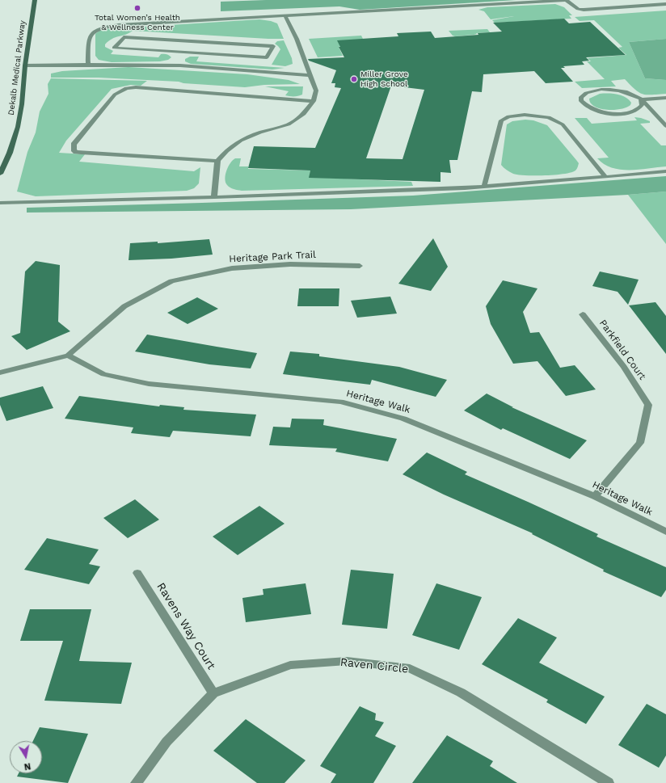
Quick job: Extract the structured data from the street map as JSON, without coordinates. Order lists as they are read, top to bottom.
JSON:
{
  "streets": {
    "main road": ["Dekalb Medical Parkway"],
    "street": [
      "Heritage Park Trail",
      "Parkfield Court",
      "Heritage Walk",
      "Ravens Way Court",
      "Raven Circle"
    ]
  },
  "crossings": [
    ["Heritage Park Trail", "Heritage Walk"],
    ["Parkfield Court", "Heritage Walk"],
    ["Ravens Way Court", "Raven Circle"]
  ],
  "places": ["Total Women’s Health & Wellness Center", "Miller Grove High School"],
  "north": "bottom"
}
